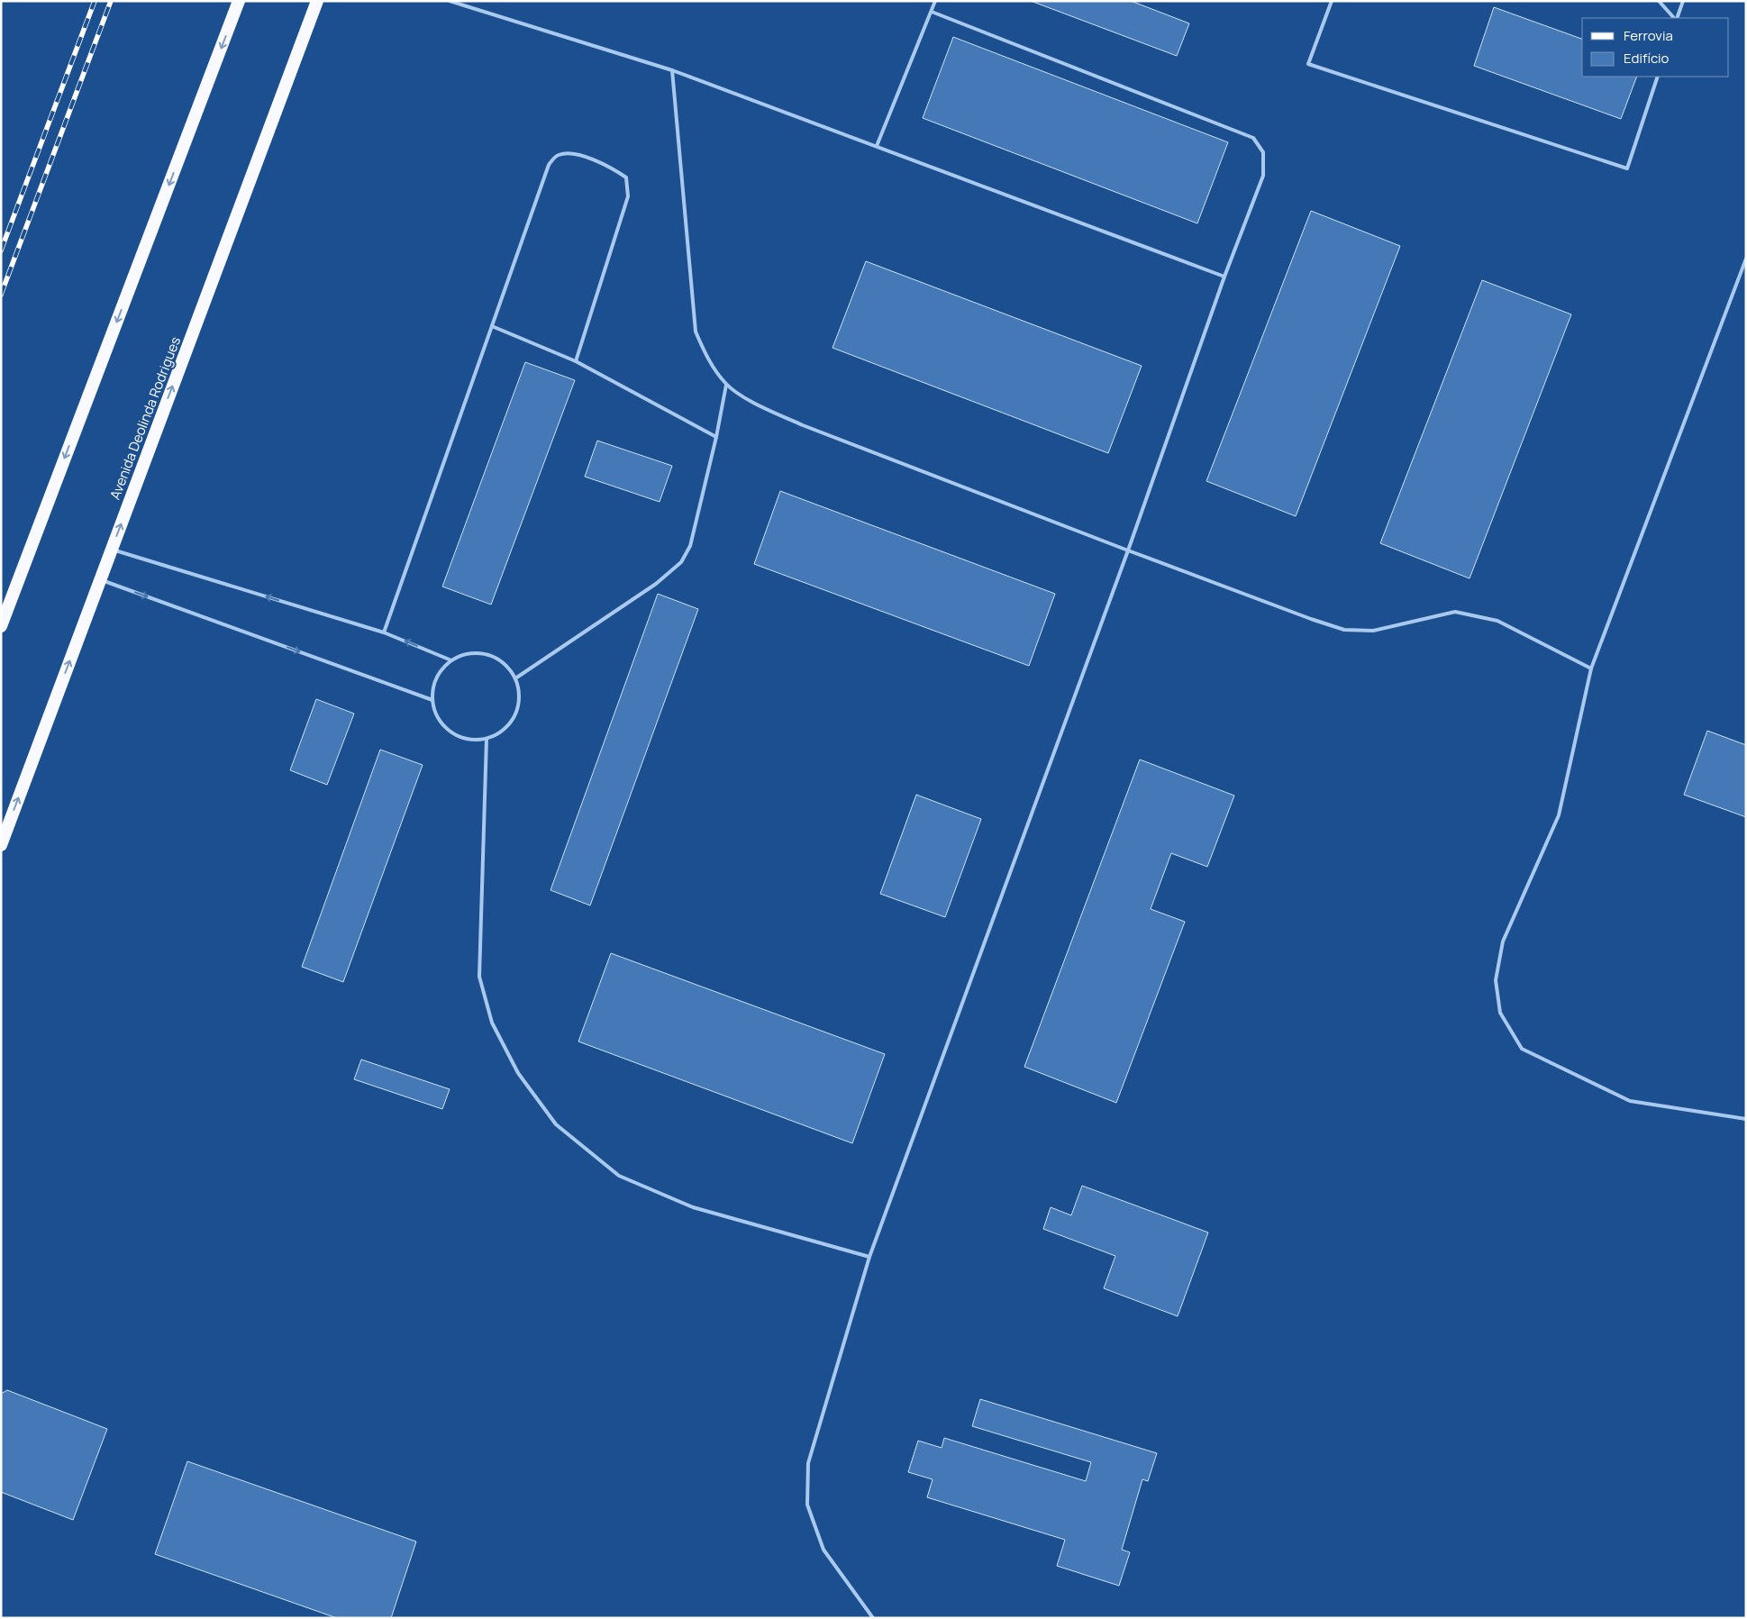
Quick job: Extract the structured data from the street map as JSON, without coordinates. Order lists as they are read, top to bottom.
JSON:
{
  "streets": {
    "highway": ["Avenida Deolinda Rodrigues"]
  },
  "legend": ["Ferrovia", "Edifício"]
}
